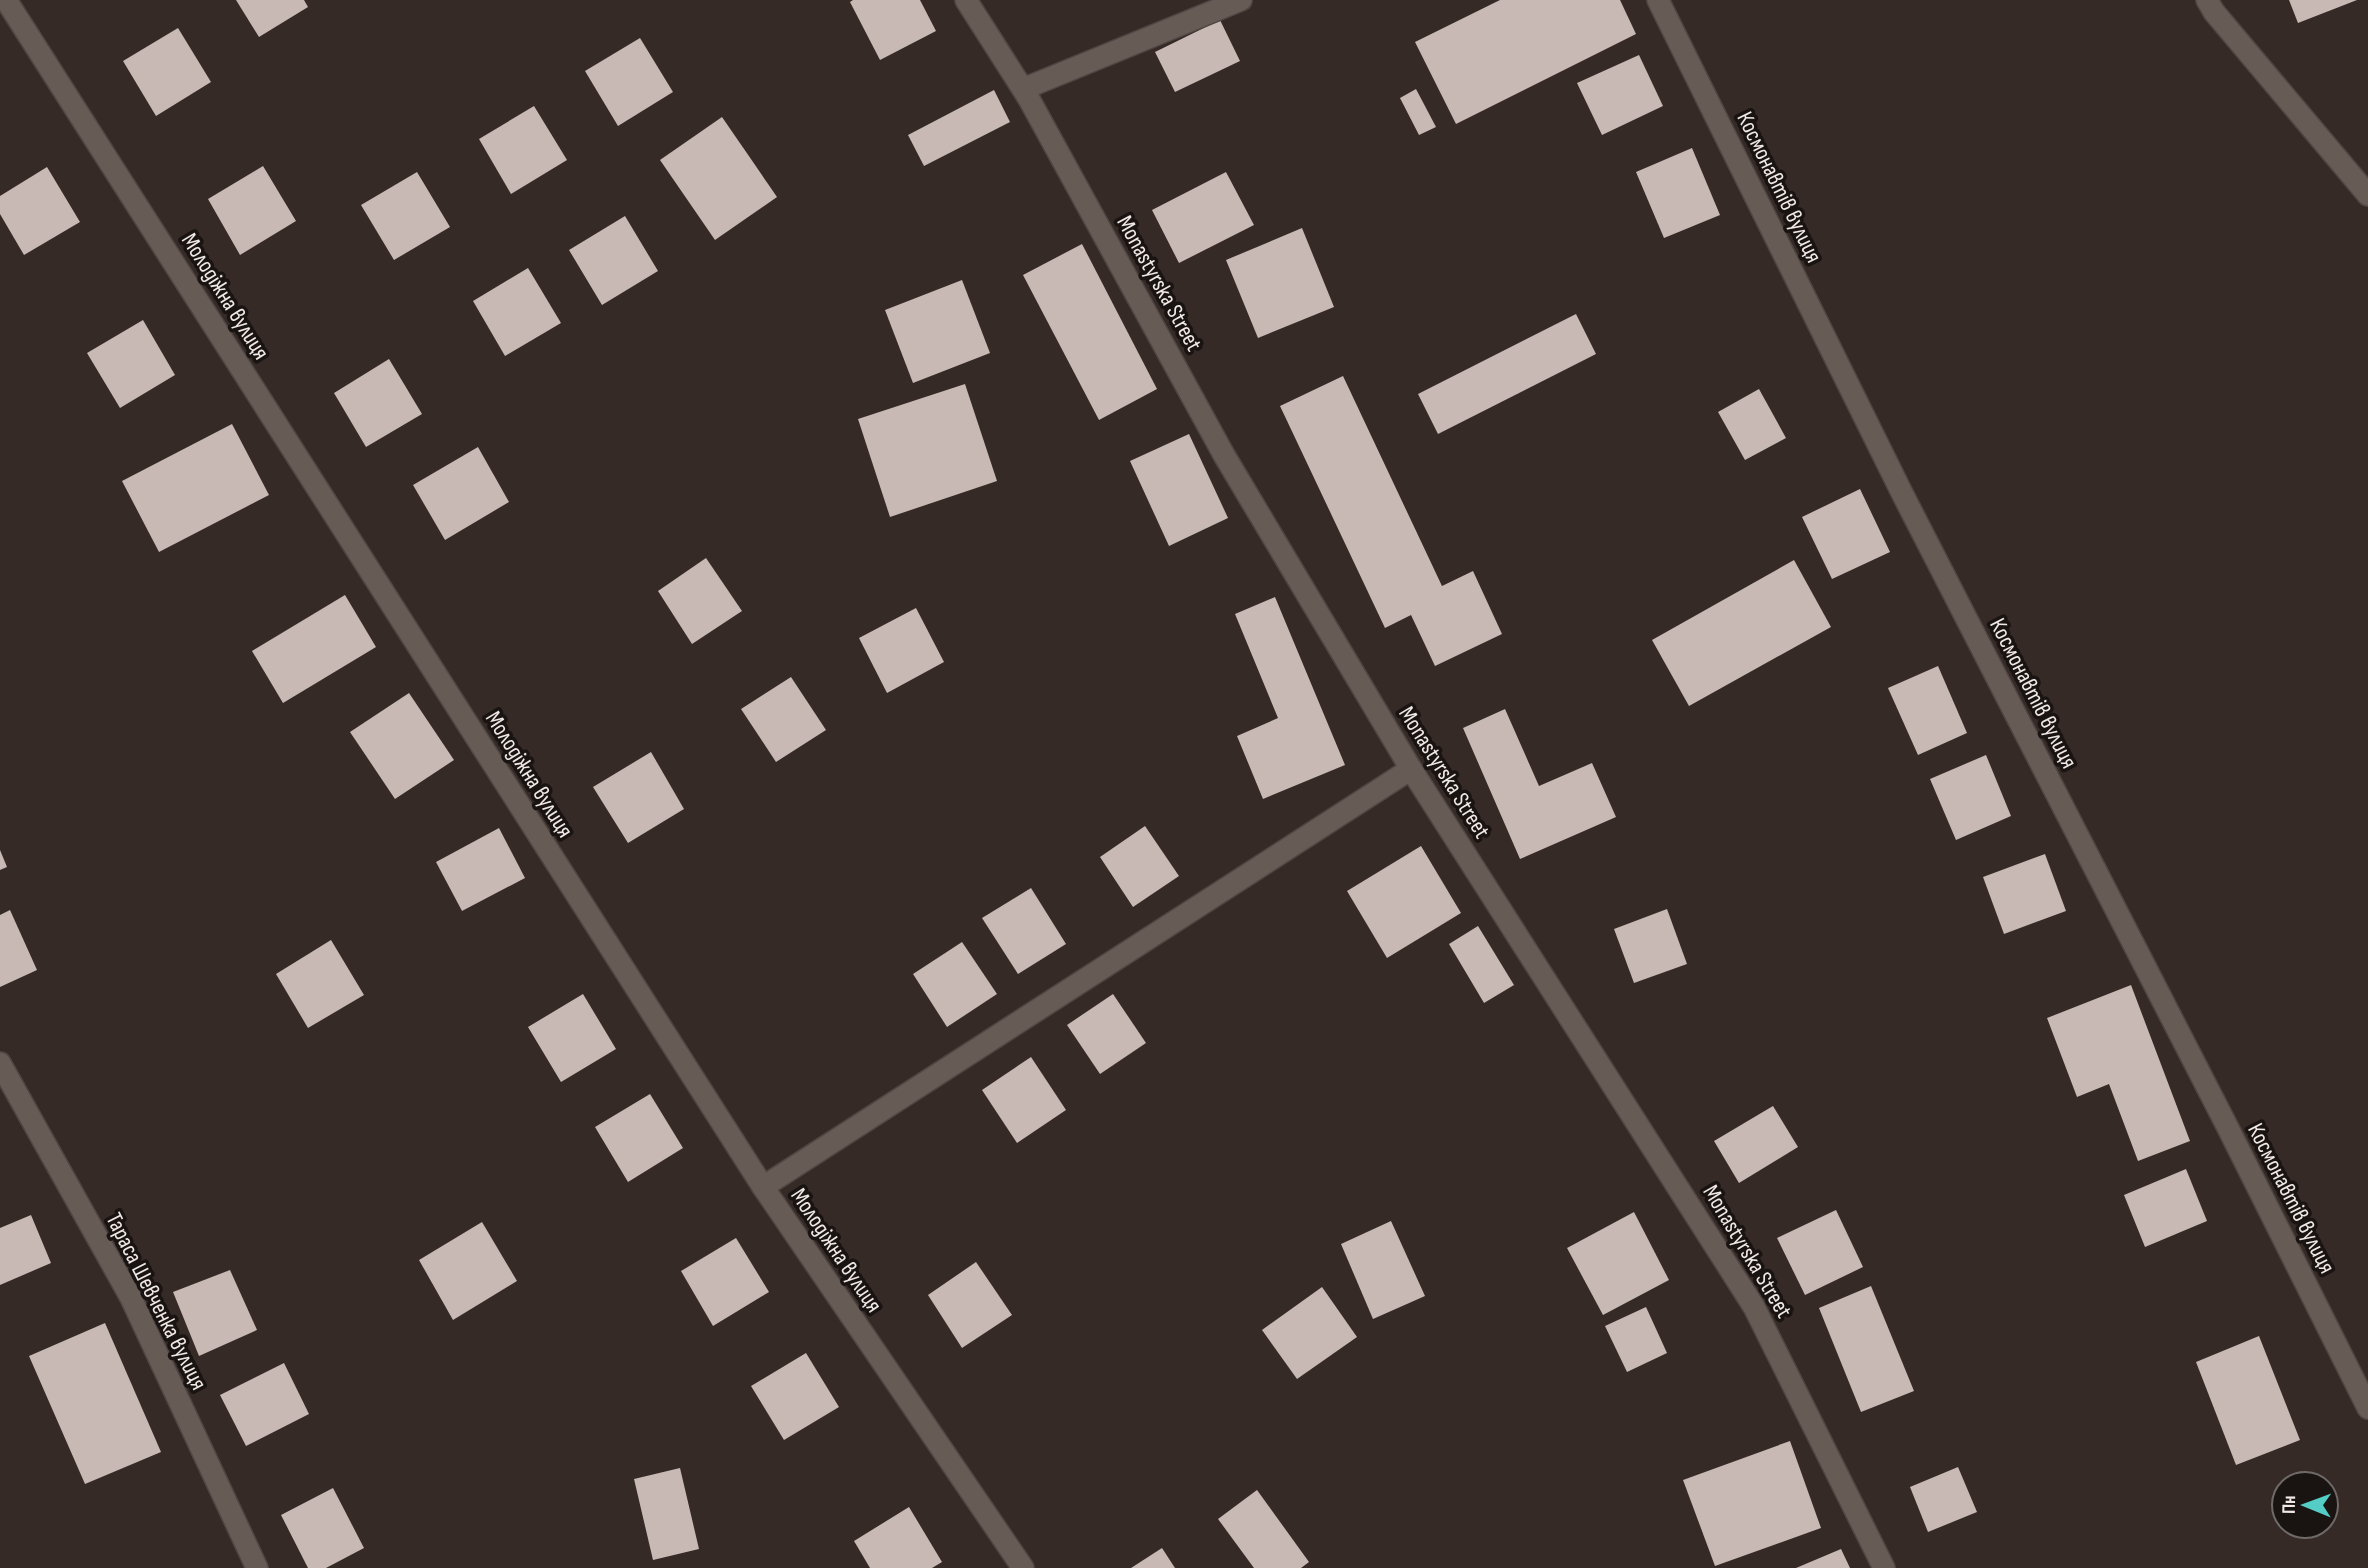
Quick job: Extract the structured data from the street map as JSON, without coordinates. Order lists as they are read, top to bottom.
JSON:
{
  "streets": {
    "street": [
      "Космонавтів вулиця",
      "Monastyrska Street",
      "Молодіжна вулиця",
      "Тараса Шевченка вулиця"
    ]
  },
  "north": "left"
}
